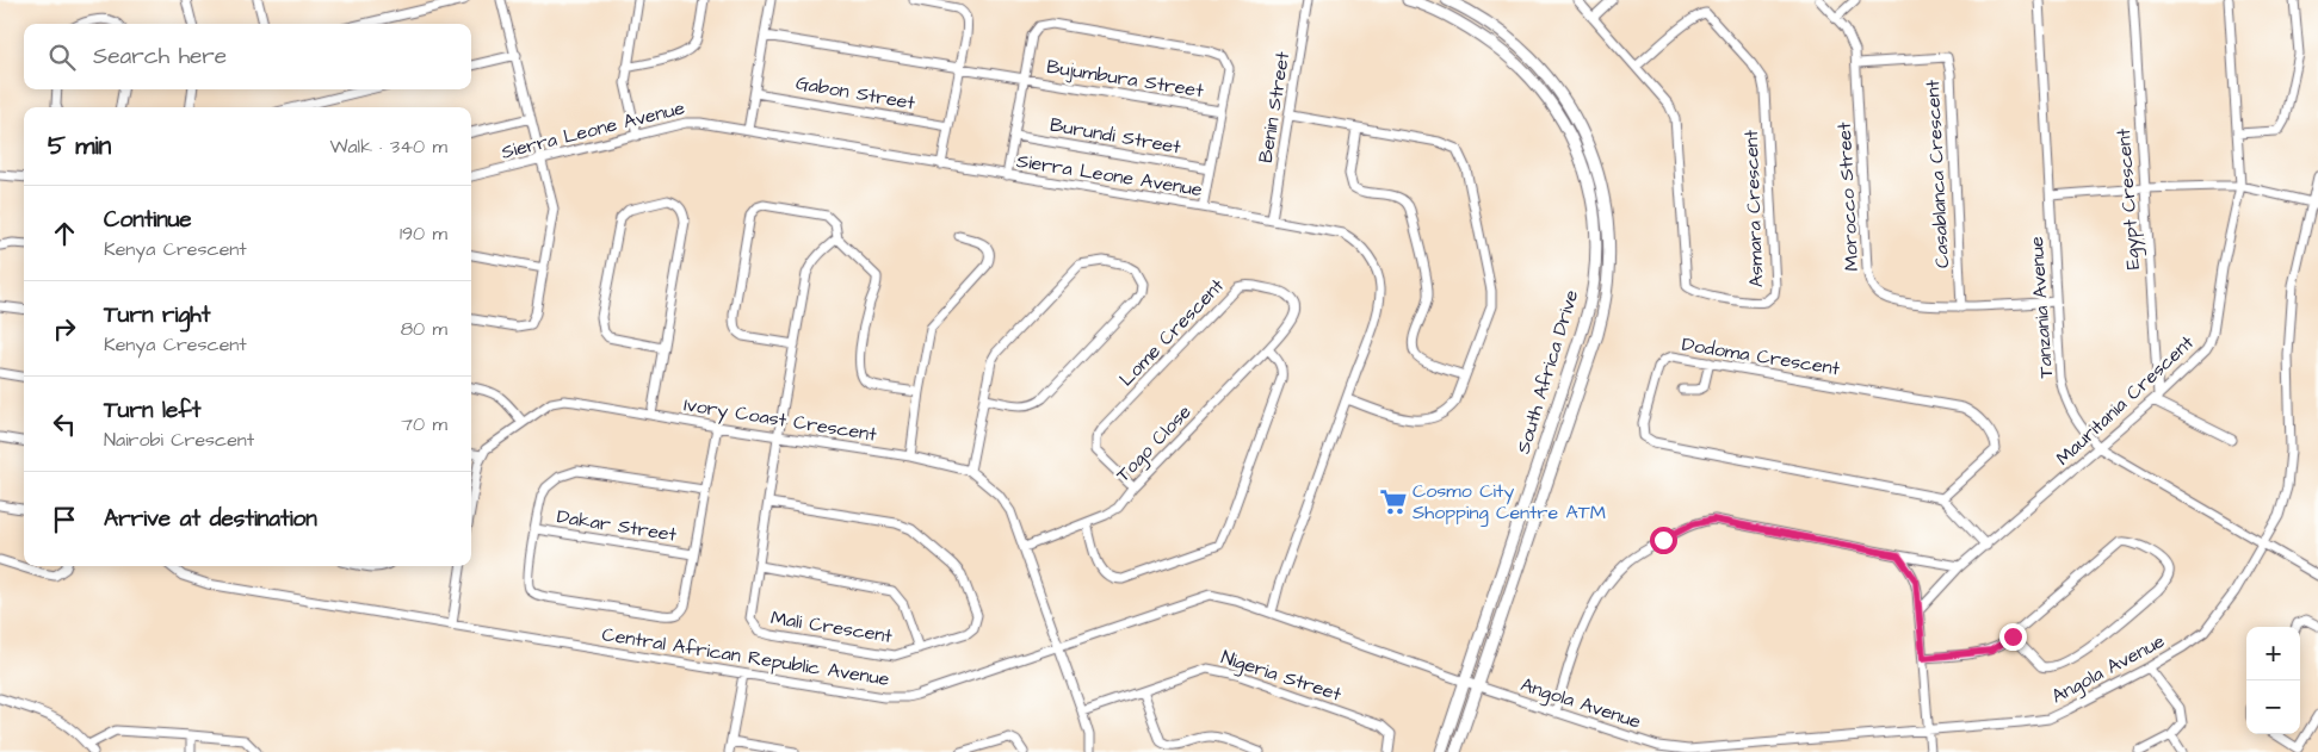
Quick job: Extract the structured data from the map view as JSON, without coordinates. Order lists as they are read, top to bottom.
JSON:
{
  "streets": {
    "street": [
      "Bujumbura Street",
      "Gabon Street",
      "Benin Street",
      "Sierra Leone Avenue",
      "Burundi Street",
      "Casablanca Crescent",
      "Morocco Street",
      "Egypt Crescent",
      "Asmara Crescent",
      "Tanzania Avenue",
      "Lome Crescent",
      "Dodoma Crescent",
      "South Africa Drive",
      "Mauritania Crescent",
      "Ivory Coast Crescent",
      "Togo Close",
      "Dakar Street",
      "Mali Crescent",
      "Central African Republic Avenue",
      "Angola Avenue",
      "Nigeria Street"
    ]
  },
  "crossings": [
    ["Benin Street", "Sierra Leone Avenue"],
    ["Sierra Leone Avenue", "Central African Republic Avenue"],
    ["Casablanca Crescent", "Morocco Street"],
    ["Morocco Street", "Tanzania Avenue"],
    ["Egypt Crescent", "Mauritania Crescent"],
    ["Tanzania Avenue", "Mauritania Crescent"],
    ["Tanzania Avenue", "Angola Avenue"],
    ["Lome Crescent", "Togo Close"],
    ["South Africa Drive", "Central African Republic Avenue"],
    ["South Africa Drive", "Angola Avenue"],
    ["Ivory Coast Crescent", "Togo Close"],
    ["Ivory Coast Crescent", "Mali Crescent"],
    ["Ivory Coast Crescent", "Central African Republic Avenue"],
    ["Ivory Coast Crescent", "Nigeria Street"],
    ["Central African Republic Avenue", "Angola Avenue"]
  ],
  "places": {
    "supermarket": ["Cosmo City Shopping Centre ATM"]
  },
  "page": {
    "search": "Search here",
    "heading": ["5 min", "Walk · 340 m"],
    "list": [
      ["Continue", "Kenya Crescent", "190 m"],
      ["Turn right", "Kenya Crescent", "80 m"],
      ["Turn left", "Nairobi Crescent", "70 m"],
      "Arrive at destination"
    ],
    "map_buttons": ["+", "−"]
  }
}
